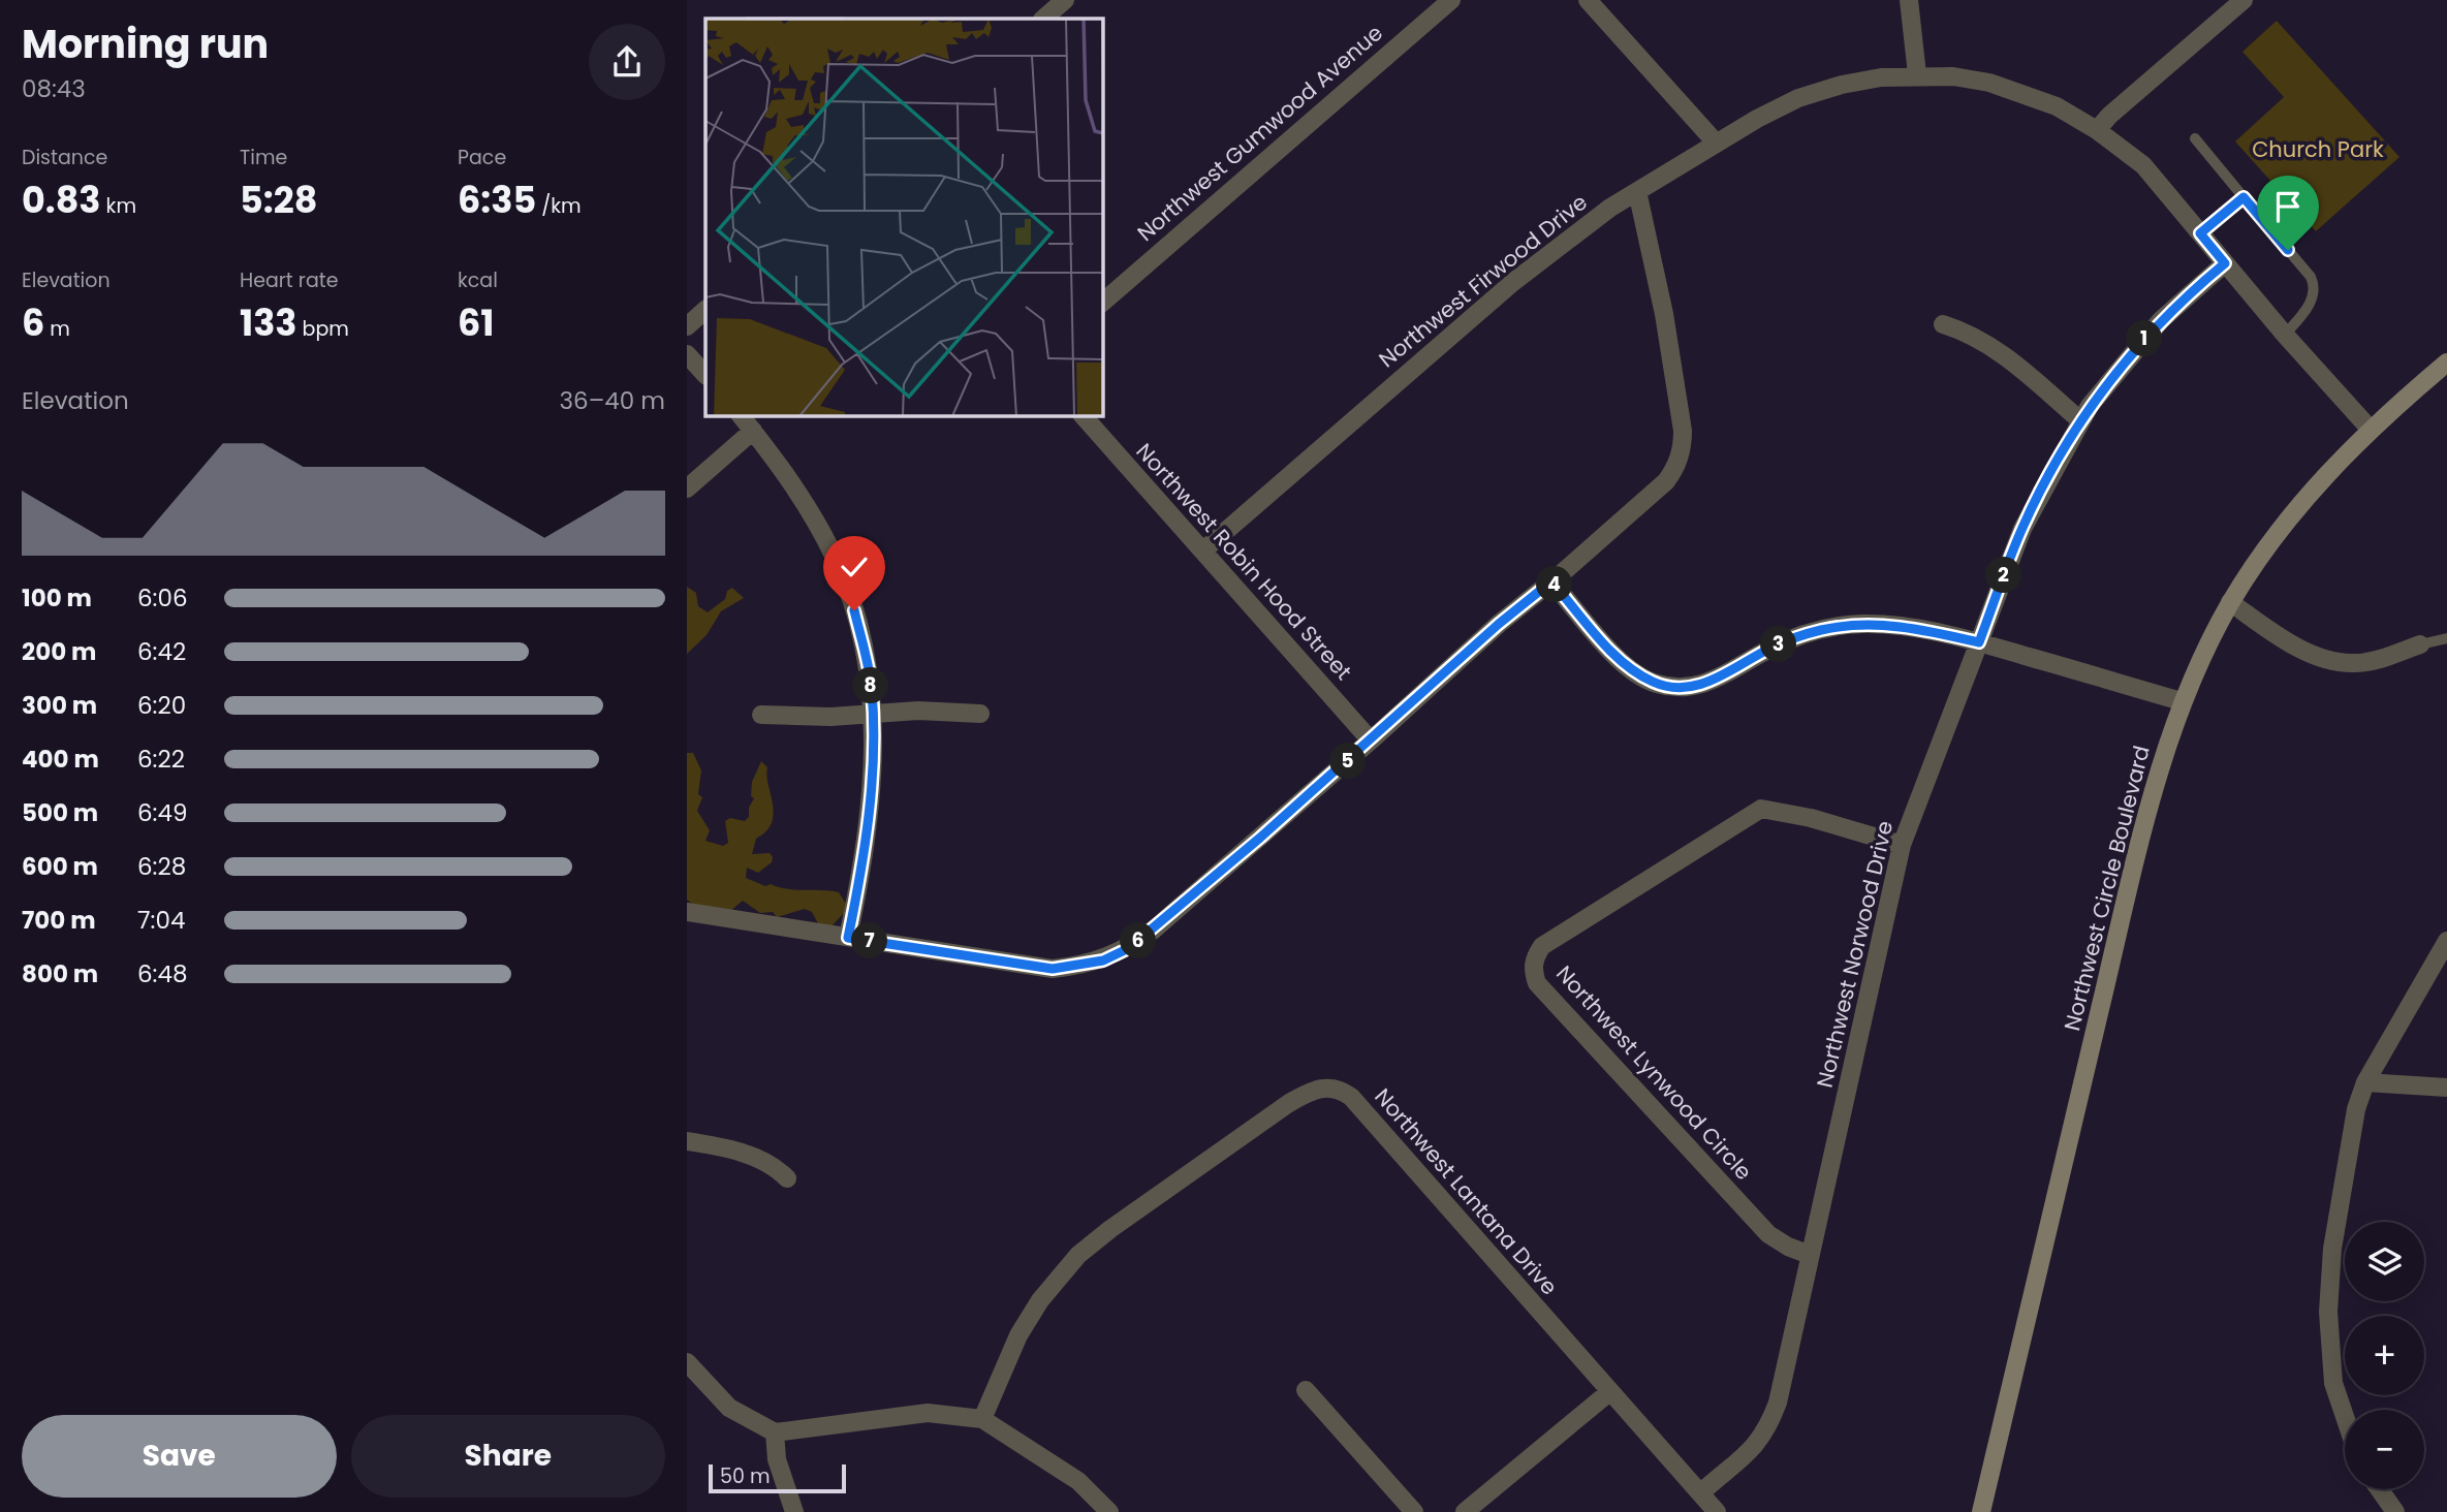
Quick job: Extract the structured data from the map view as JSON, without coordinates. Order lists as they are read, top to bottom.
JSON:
{
  "streets": {
    "main road": ["Northwest Circle Boulevard"],
    "street": [
      "Northwest Gumwood Avenue",
      "Northwest Firwood Drive",
      "Northwest Robin Hood Street",
      "Northwest Norwood Drive",
      "Northwest Lynwood Circle",
      "Northwest Lantana Drive"
    ]
  },
  "crossings": [
    ["Northwest Firwood Drive", "Northwest Robin Hood Street"],
    ["Northwest Firwood Drive", "Northwest Circle Boulevard"],
    ["Northwest Firwood Drive", "Northwest Norwood Drive"],
    ["Northwest Norwood Drive", "Northwest Lynwood Circle"],
    ["Northwest Norwood Drive", "Northwest Lantana Drive"]
  ],
  "parks": ["Church Park"],
  "scale_bar": "50 m",
  "page": {
    "heading": ["Morning run", "08:43"],
    "stats": [
      ["Distance", "0.83 km"],
      ["Time", "5:28"],
      ["Pace", "6:35 /km"],
      ["Elevation", "6 m"],
      ["Heart rate", "133 bpm"],
      ["kcal", "61"]
    ],
    "pins": [
      "1",
      "2",
      "4",
      "3",
      "8",
      "5",
      "6",
      "7"
    ],
    "chart": ["Elevation", "36–40 m"],
    "list": [
      {
        "name": "100 m",
        "note": "6:06"
      },
      {
        "name": "200 m",
        "note": "6:42"
      },
      {
        "name": "300 m",
        "note": "6:20"
      },
      {
        "name": "400 m",
        "note": "6:22"
      },
      {
        "name": "500 m",
        "note": "6:49"
      },
      {
        "name": "600 m",
        "note": "6:28"
      },
      {
        "name": "700 m",
        "note": "7:04"
      },
      {
        "name": "800 m",
        "note": "6:48"
      }
    ],
    "map_buttons": ["+", "−"],
    "buttons": ["Save", "Share"],
    "scale": "50 m"
  }
}
